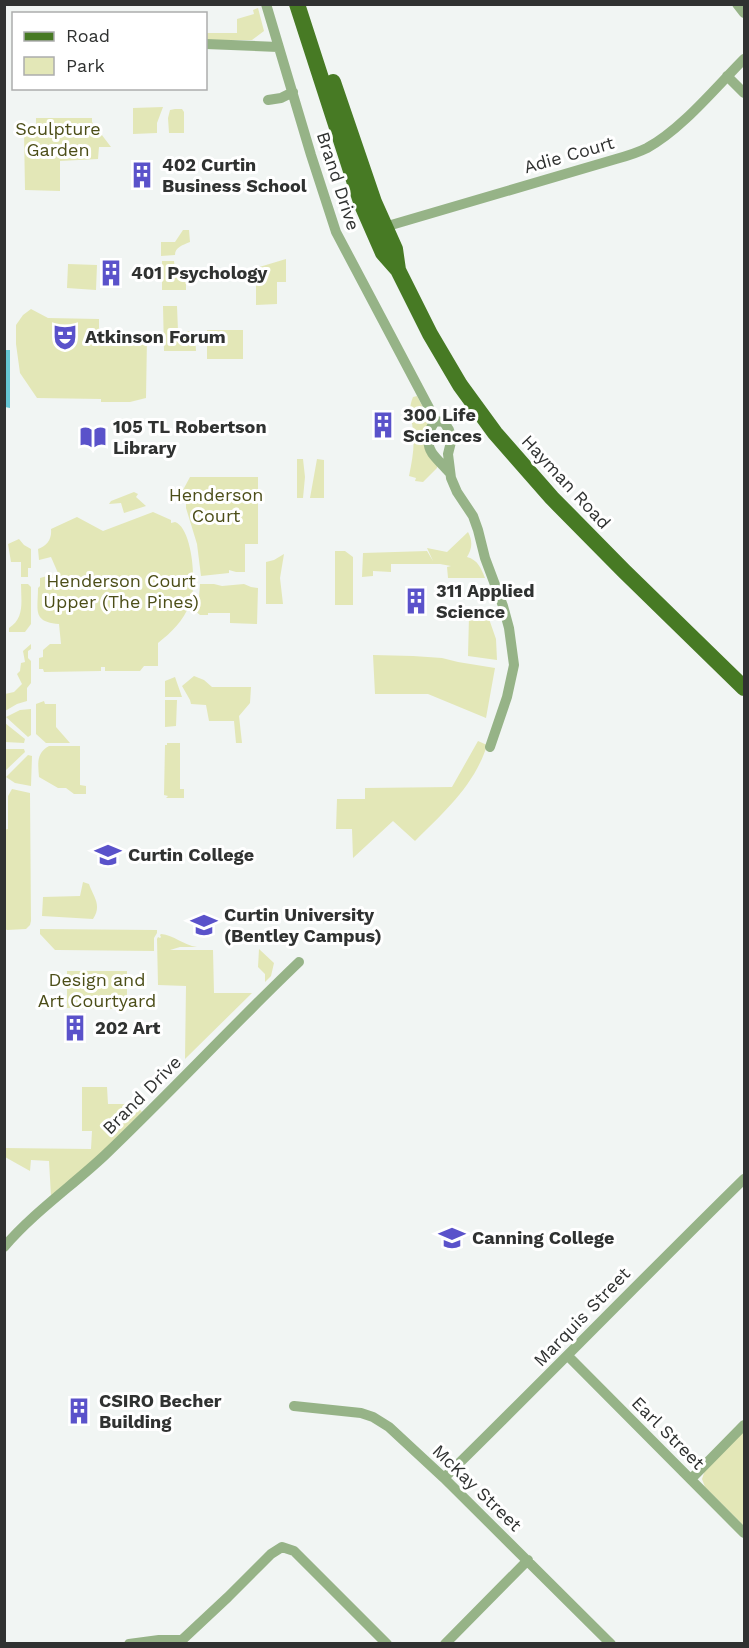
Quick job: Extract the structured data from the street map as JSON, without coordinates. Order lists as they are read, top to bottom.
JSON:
{
  "streets": {
    "main road": ["Hayman Road"],
    "street": [
      "Adie Court",
      "Brand Drive",
      "Marquis Street",
      "Earl Street",
      "McKay Street"
    ]
  },
  "crossings": [
    ["Adie Court", "Hayman Road"],
    ["Marquis Street", "Earl Street"],
    ["Marquis Street", "McKay Street"]
  ],
  "parks": [
    "Sculpture Garden",
    "Henderson Court",
    "Henderson Court Upper (The Pines)",
    "Design and Art Courtyard"
  ],
  "places": {
    "building": [
      "402 Curtin Business School",
      "401 Psychology",
      "300 Life Sciences",
      "311 Applied Science",
      "202 Art",
      "CSIRO Becher Building"
    ],
    "theatre": ["Atkinson Forum"],
    "library": ["105 TL Robertson Library"],
    "school or university": ["Curtin College", "Curtin University (Bentley Campus)", "Canning College"]
  },
  "legend": ["Road", "Park"]
}
